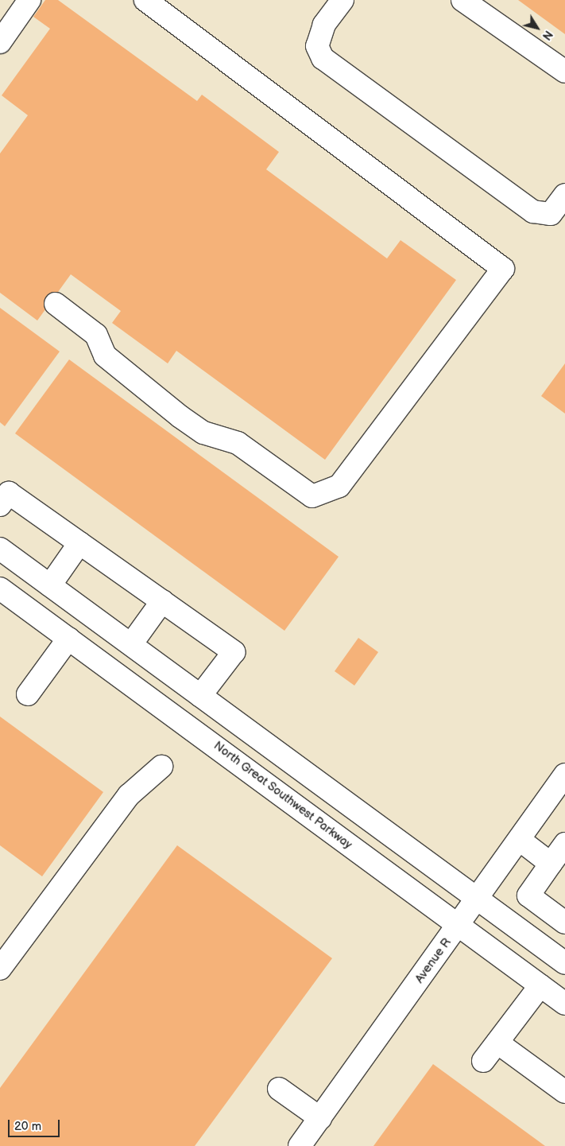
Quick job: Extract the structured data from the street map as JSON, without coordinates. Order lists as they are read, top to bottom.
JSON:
{
  "streets": {
    "street": ["North Great Southwest Parkway", "Avenue R"]
  },
  "crossings": [
    ["North Great Southwest Parkway", "Avenue R"]
  ],
  "scale_bar": "20 m",
  "north": "bottom right"
}
